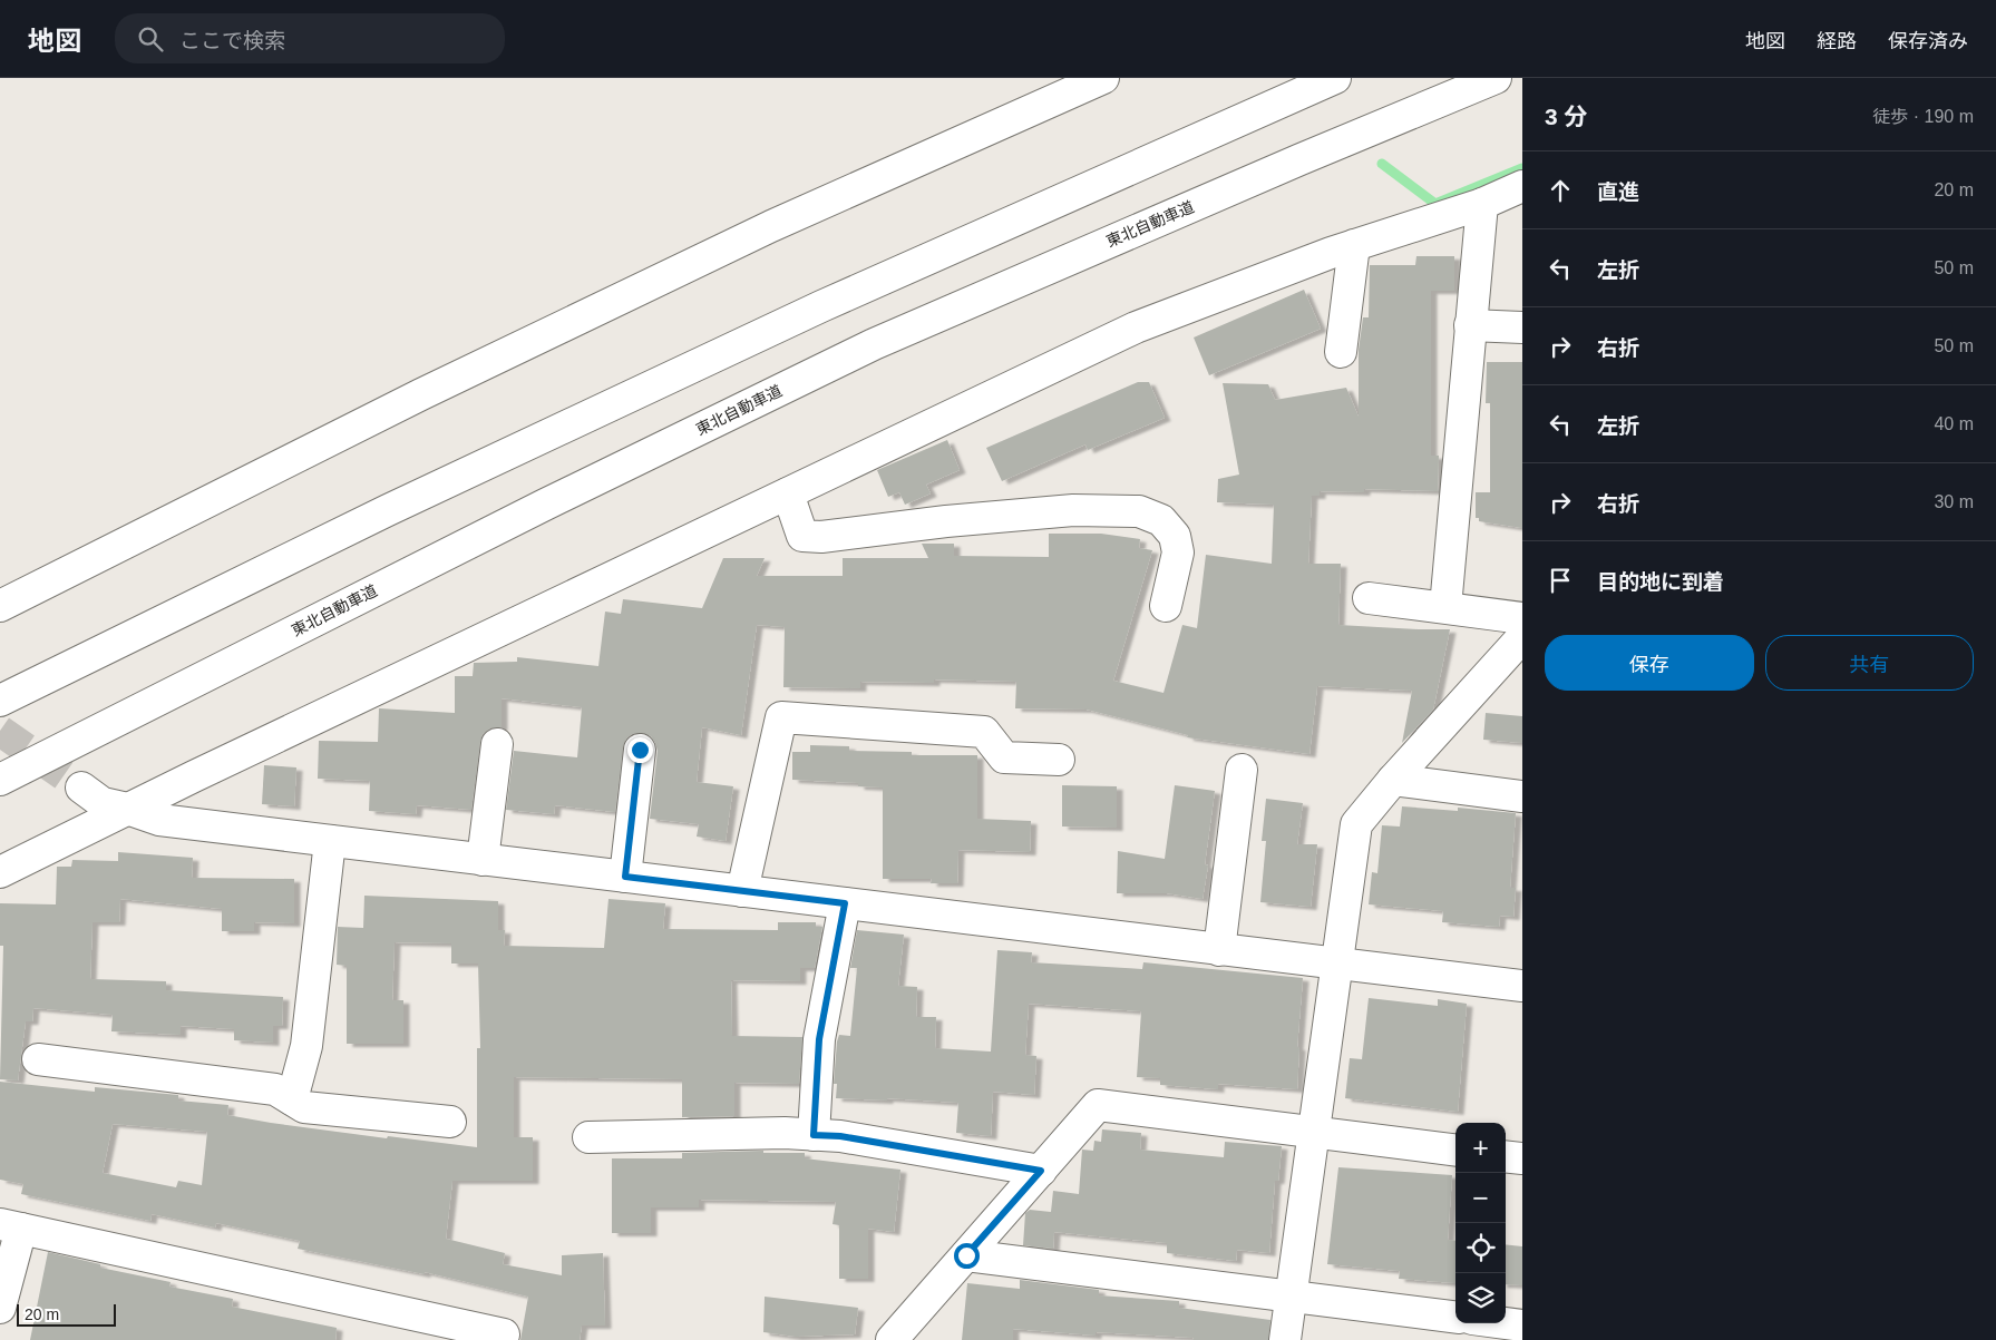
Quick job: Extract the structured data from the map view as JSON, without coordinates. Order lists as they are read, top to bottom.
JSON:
{
  "streets": {
    "main road": ["東北自動車道"]
  },
  "scale_bar": "20 m",
  "page": {
    "header": "地図",
    "search": "ここで検索",
    "nav": ["地図", "経路", "保存済み"],
    "heading": ["3 分", "徒歩 · 190 m"],
    "list": [
      ["直進", "20 m"],
      ["左折", "50 m"],
      ["右折", "50 m"],
      ["左折", "40 m"],
      ["右折", "30 m"],
      "目的地に到着"
    ],
    "buttons": ["保存", "共有"],
    "map_buttons": ["+", "−"],
    "scale": "20 m"
  }
}
